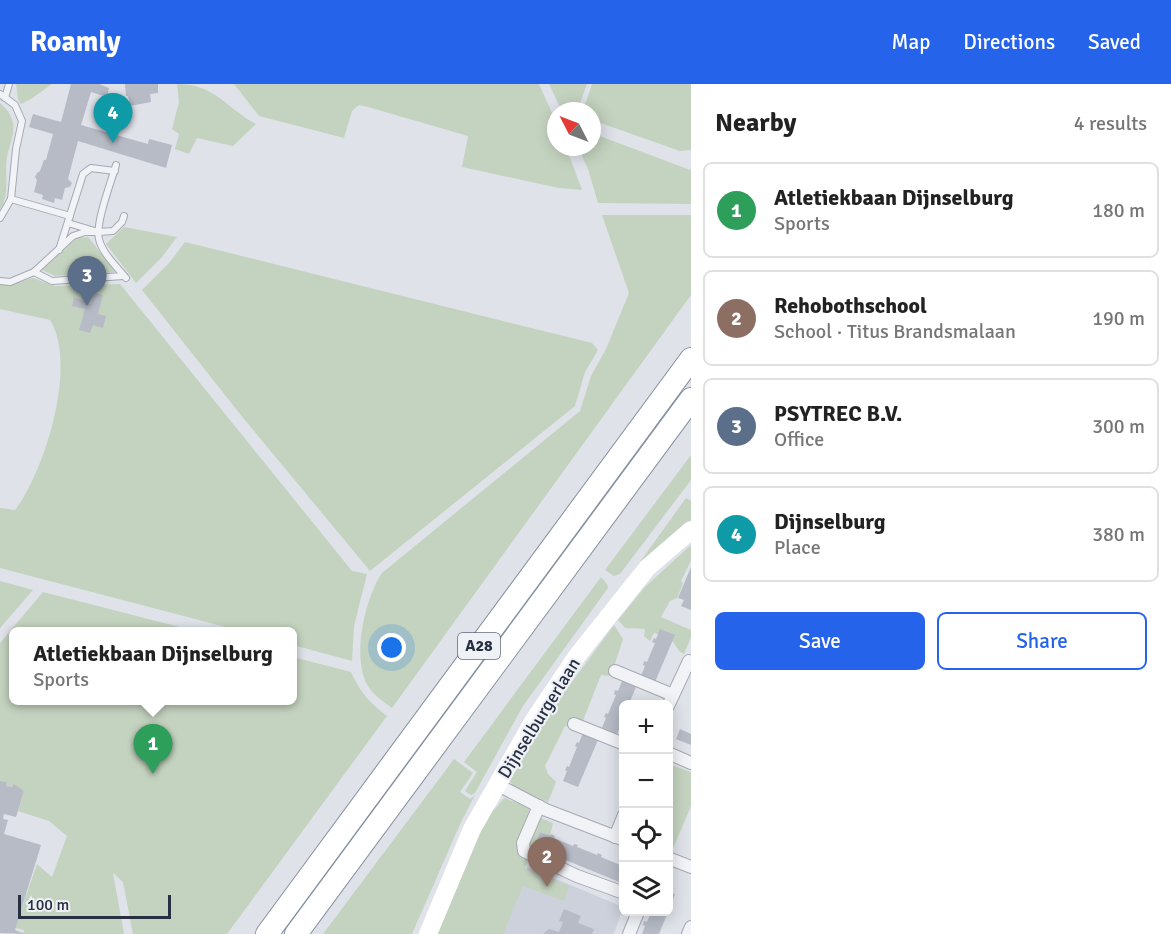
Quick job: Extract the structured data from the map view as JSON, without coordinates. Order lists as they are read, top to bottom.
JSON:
{
  "streets": {
    "highway": ["A28"],
    "main road": ["Dijnselburgerlaan"]
  },
  "scale_bar": "100 m",
  "north": "top left",
  "page": {
    "header": "Roamly",
    "nav": ["Map", "Directions", "Saved"],
    "heading": ["Nearby", "4 results"],
    "pins": [
      "4",
      "3",
      "1",
      "2"
    ],
    "list": [
      {
        "mark": "1",
        "name": "Atletiekbaan Dijnselburg",
        "note": "Sports",
        "value": "180 m"
      },
      {
        "mark": "2",
        "name": "Rehobothschool",
        "note": "School · Titus Brandsmalaan",
        "value": "190 m"
      },
      {
        "mark": "3",
        "name": "PSYTREC B.V.",
        "note": "Office",
        "value": "300 m"
      },
      {
        "mark": "4",
        "name": "Dijnselburg",
        "note": "Place",
        "value": "380 m"
      }
    ],
    "buttons": ["Save", "Share"],
    "popup": ["Atletiekbaan Dijnselburg", "Sports"],
    "map_buttons": ["+", "−"],
    "scale": "100 m"
  }
}
